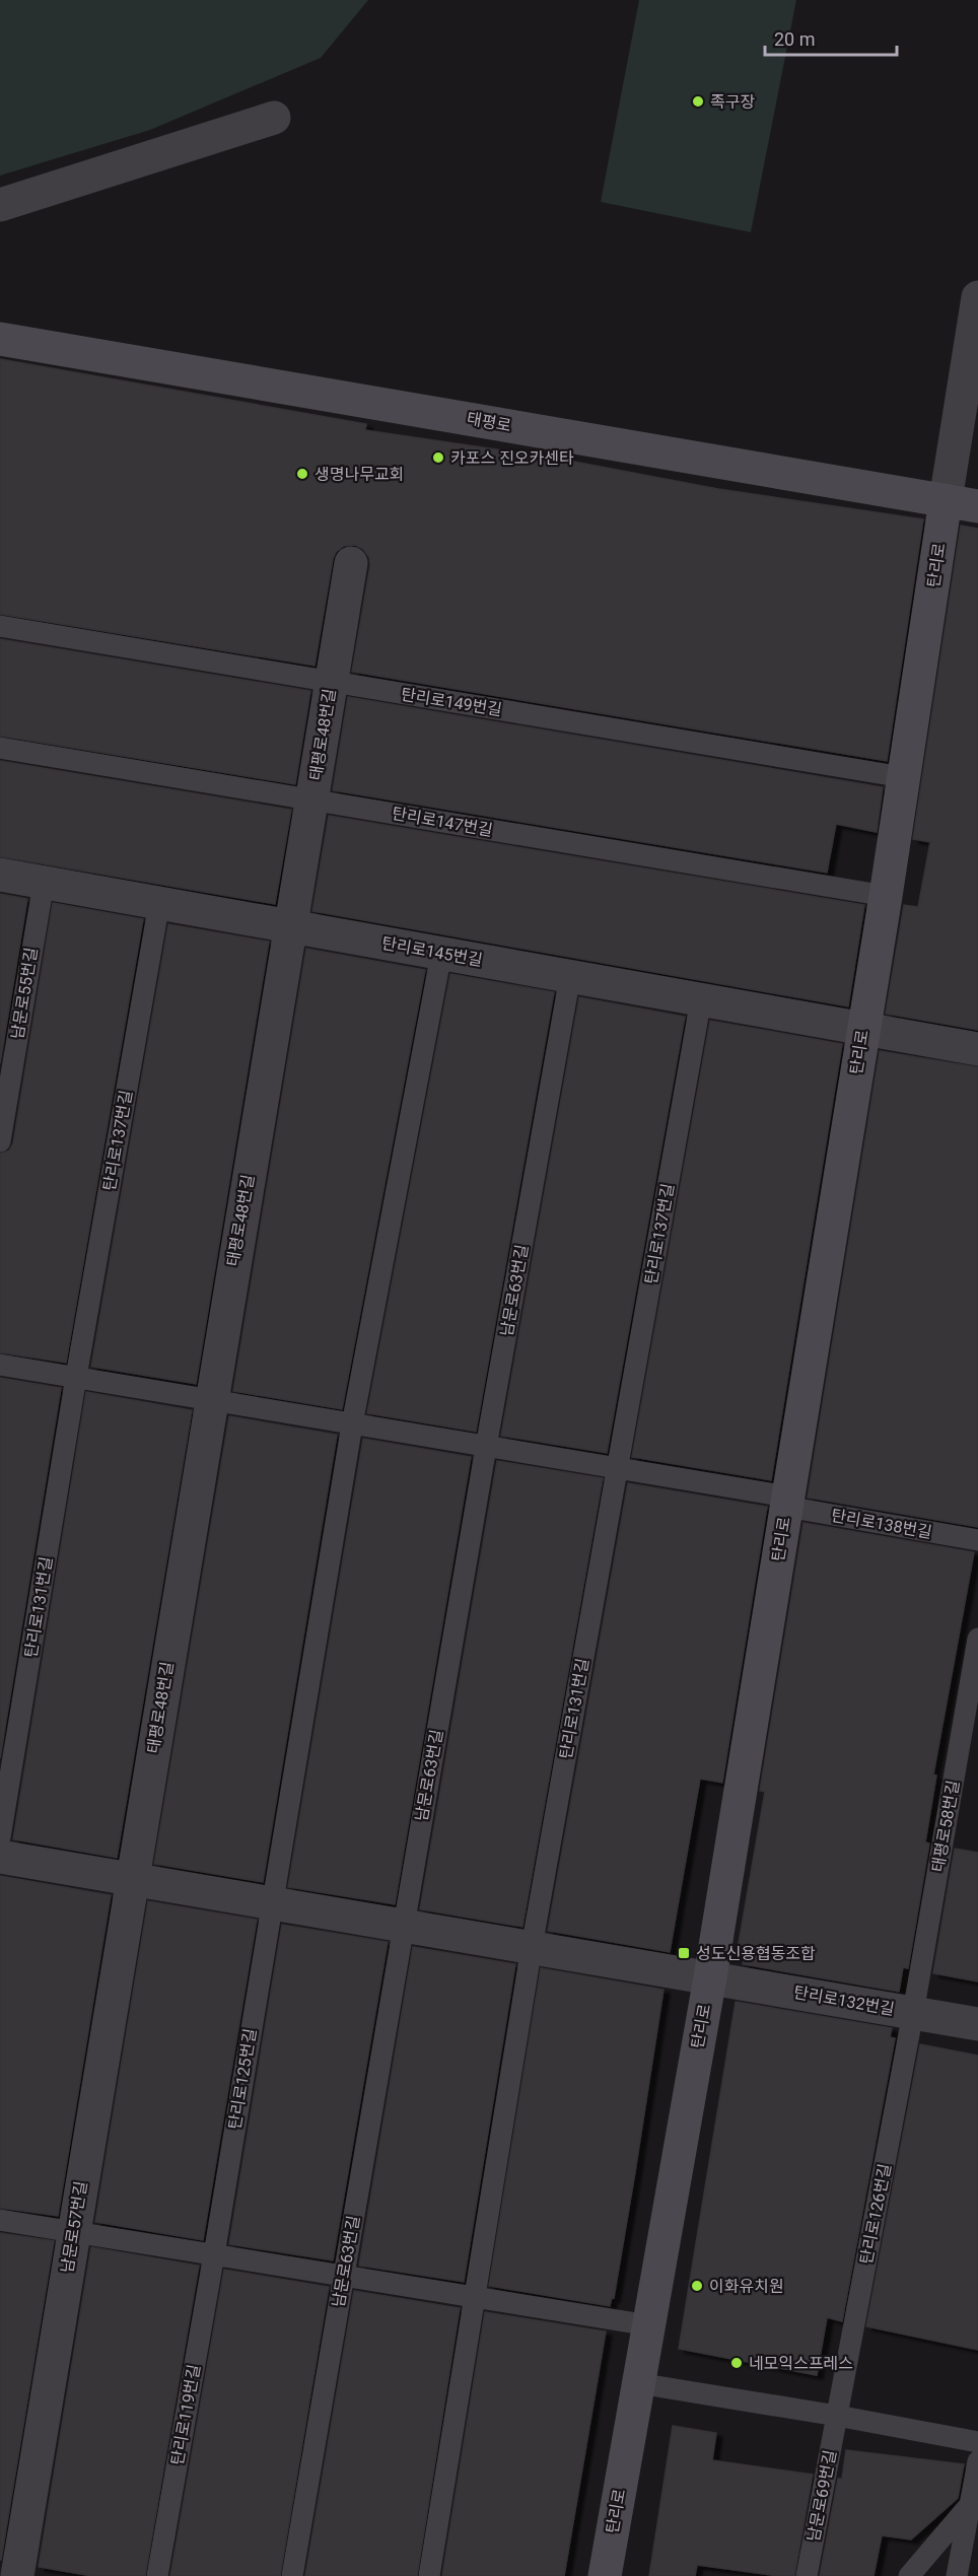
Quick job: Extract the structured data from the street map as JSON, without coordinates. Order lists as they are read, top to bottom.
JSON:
{
  "streets": {
    "main road": ["태평로", "탄리로"],
    "street": [
      "태평로48번길",
      "탄리로145번길",
      "탄리로132번길",
      "남문로57번길"
    ],
    "lane": [
      "탄리로149번길",
      "탄리로147번길",
      "남문로55번길",
      "탄리로137번길",
      "남문로63번길",
      "탄리로138번길",
      "탄리로131번길",
      "태평로58번길",
      "탄리로125번길",
      "탄리로126번길",
      "탄리로119번길",
      "남문로69번길"
    ]
  },
  "crossings": [
    ["태평로", "탄리로"],
    ["탄리로", "탄리로149번길"],
    ["탄리로", "탄리로147번길"],
    ["탄리로", "탄리로145번길"],
    ["탄리로", "탄리로138번길"],
    ["탄리로", "탄리로132번길"],
    ["탄리로149번길", "태평로48번길"],
    ["태평로48번길", "탄리로147번길"],
    ["태평로48번길", "탄리로145번길"],
    ["태평로48번길", "남문로57번길"],
    ["탄리로145번길", "남문로55번길"],
    ["탄리로145번길", "탄리로137번길"],
    ["탄리로145번길", "남문로63번길"],
    ["탄리로137번길", "탄리로131번길"],
    ["태평로58번길", "탄리로132번길"],
    ["태평로58번길", "탄리로126번길"],
    ["탄리로132번길", "탄리로126번길"],
    ["탄리로125번길", "탄리로119번길"],
    ["탄리로126번길", "남문로69번길"]
  ],
  "places": {
    "other": [
      "족구장",
      "카포스 진오카센타",
      "생명나무교회",
      "이화유치원",
      "네모익스프레스"
    ],
    "transit": ["성도신용협동조합"]
  },
  "scale_bar": "20 m"
}
